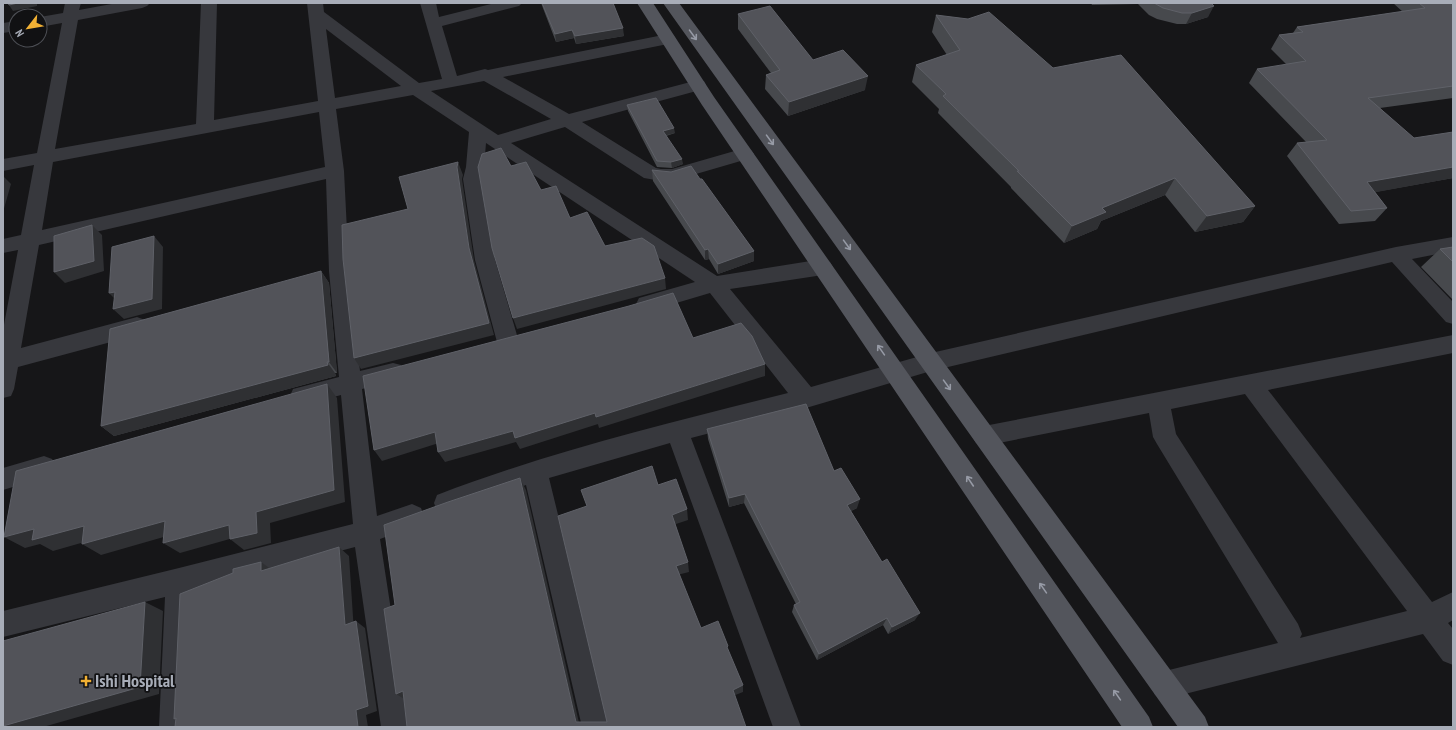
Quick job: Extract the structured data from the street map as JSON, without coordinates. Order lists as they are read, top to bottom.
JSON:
{
  "places": {
    "health": ["Ishi Hospital"]
  },
  "north": "bottom left"
}
